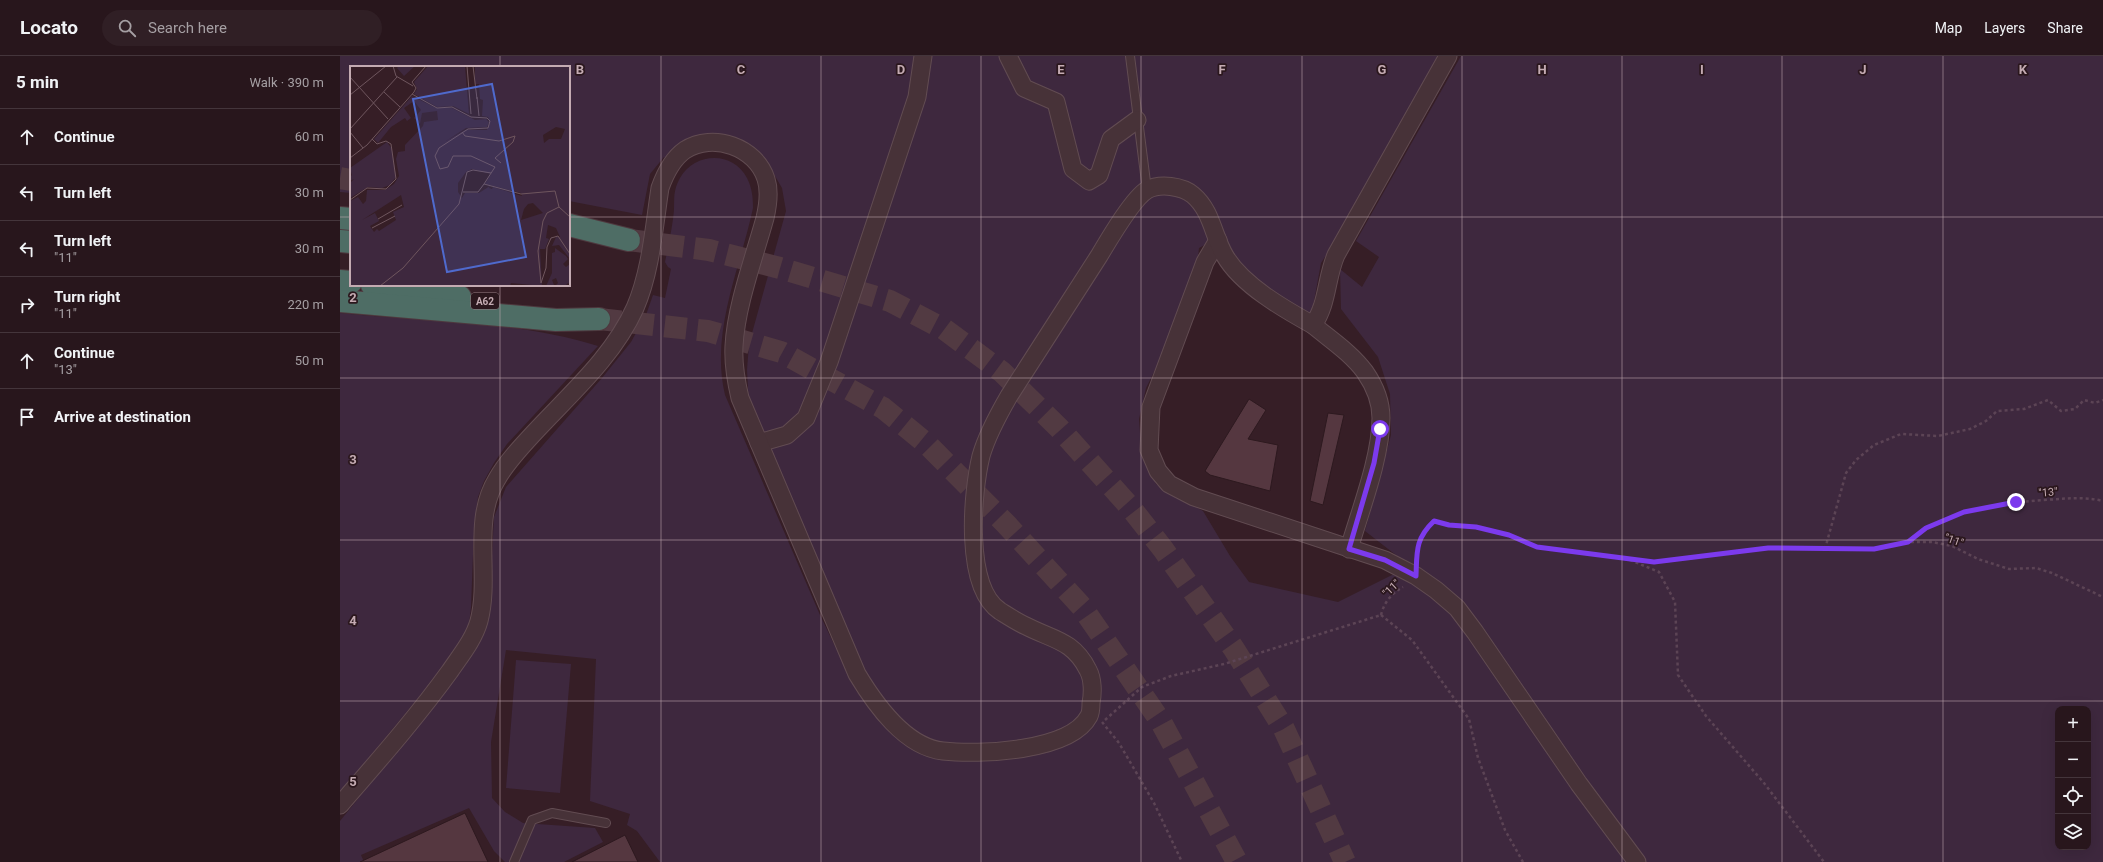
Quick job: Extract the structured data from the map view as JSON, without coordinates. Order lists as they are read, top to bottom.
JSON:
{
  "streets": {
    "highway": ["Α62"],
    "path": ["\"13\"", "\"11\""]
  },
  "crossings": [
    ["\"13\"", "\"11\""]
  ],
  "page": {
    "header": "Locato",
    "search": "Search here",
    "nav": ["Map", "Layers", "Share"],
    "heading": ["5 min", "Walk · 390 m"],
    "list": [
      ["Continue", "60 m"],
      ["Turn left", "30 m"],
      ["Turn left", "\"11\"", "30 m"],
      ["Turn right", "\"11\"", "220 m"],
      ["Continue", "\"13\"", "50 m"],
      "Arrive at destination"
    ],
    "map_buttons": ["+", "−"]
  },
  "grid": {
    "columns": [
      "B",
      "C",
      "D",
      "E",
      "F",
      "G",
      "H",
      "I",
      "J",
      "K"
    ],
    "rows": [
      "2",
      "3",
      "4",
      "5"
    ]
  }
}
